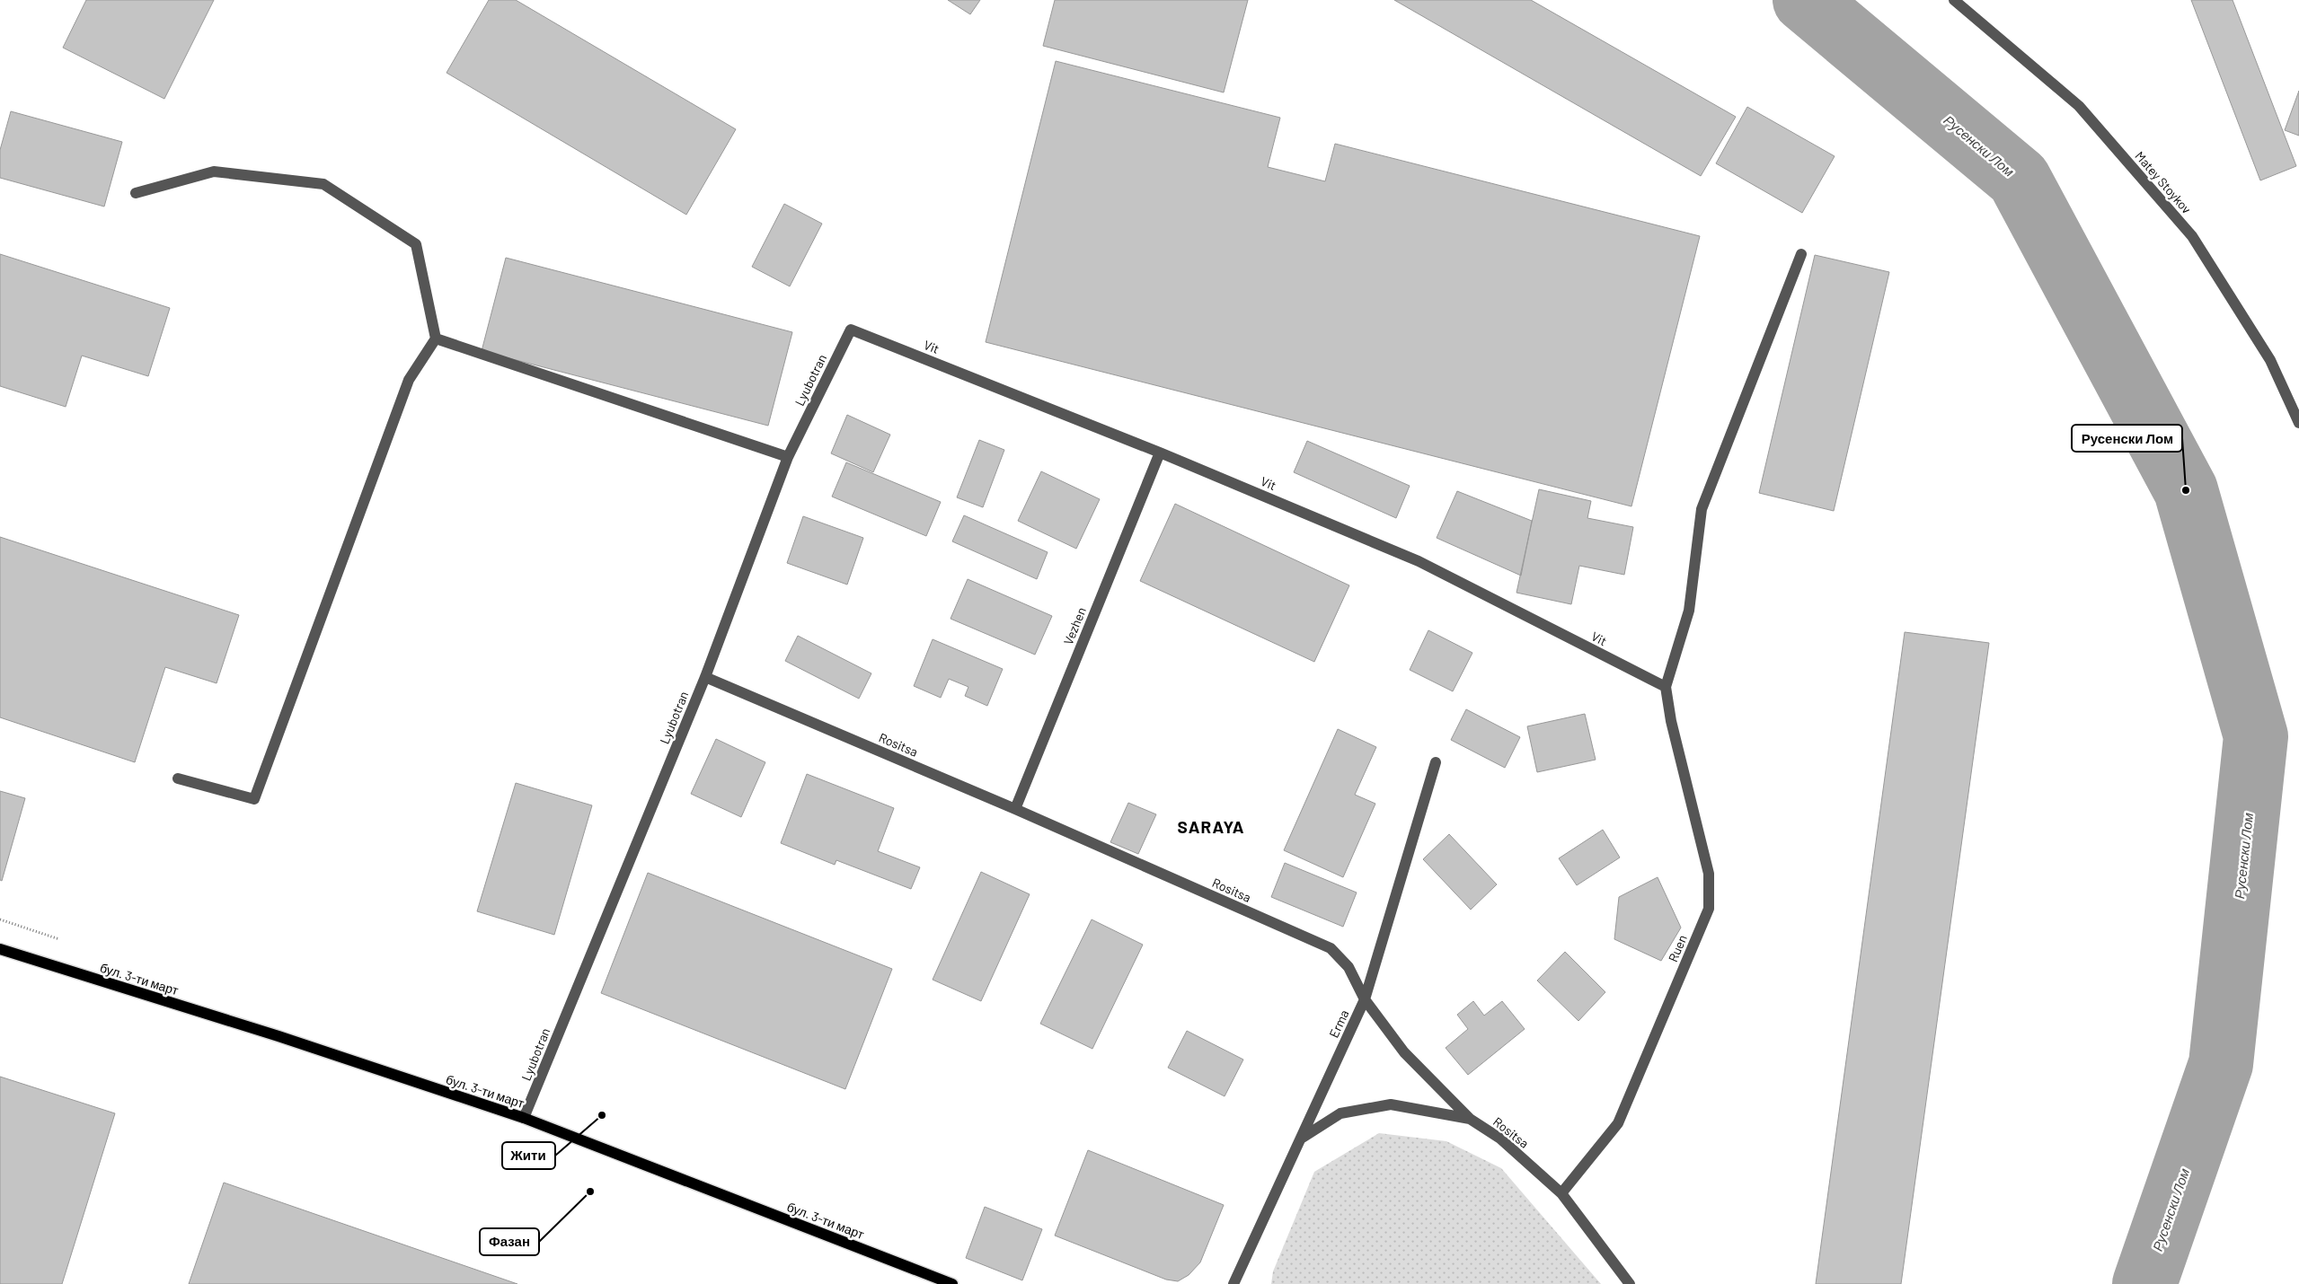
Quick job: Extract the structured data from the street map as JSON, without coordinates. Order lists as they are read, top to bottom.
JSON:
{
  "streets": {
    "main road": ["бул. 3-ти март"],
    "street": [
      "Matey Stoykov",
      "Vit",
      "Lyubotran",
      "Vezhen",
      "Rositsa",
      "Ruen",
      "Erma"
    ]
  },
  "crossings": [
    ["Vit", "Lyubotran"],
    ["Vit", "Vezhen"],
    ["Vit", "Ruen"],
    ["Lyubotran", "Rositsa"],
    ["Lyubotran", "бул. 3-ти март"],
    ["Vezhen", "Rositsa"],
    ["Rositsa", "Ruen"],
    ["Rositsa", "Erma"]
  ],
  "districts": ["SARAYA"],
  "water": ["Русенски Лом"],
  "places": ["Русенски Лом", "Жити", "Фазан"]
}
